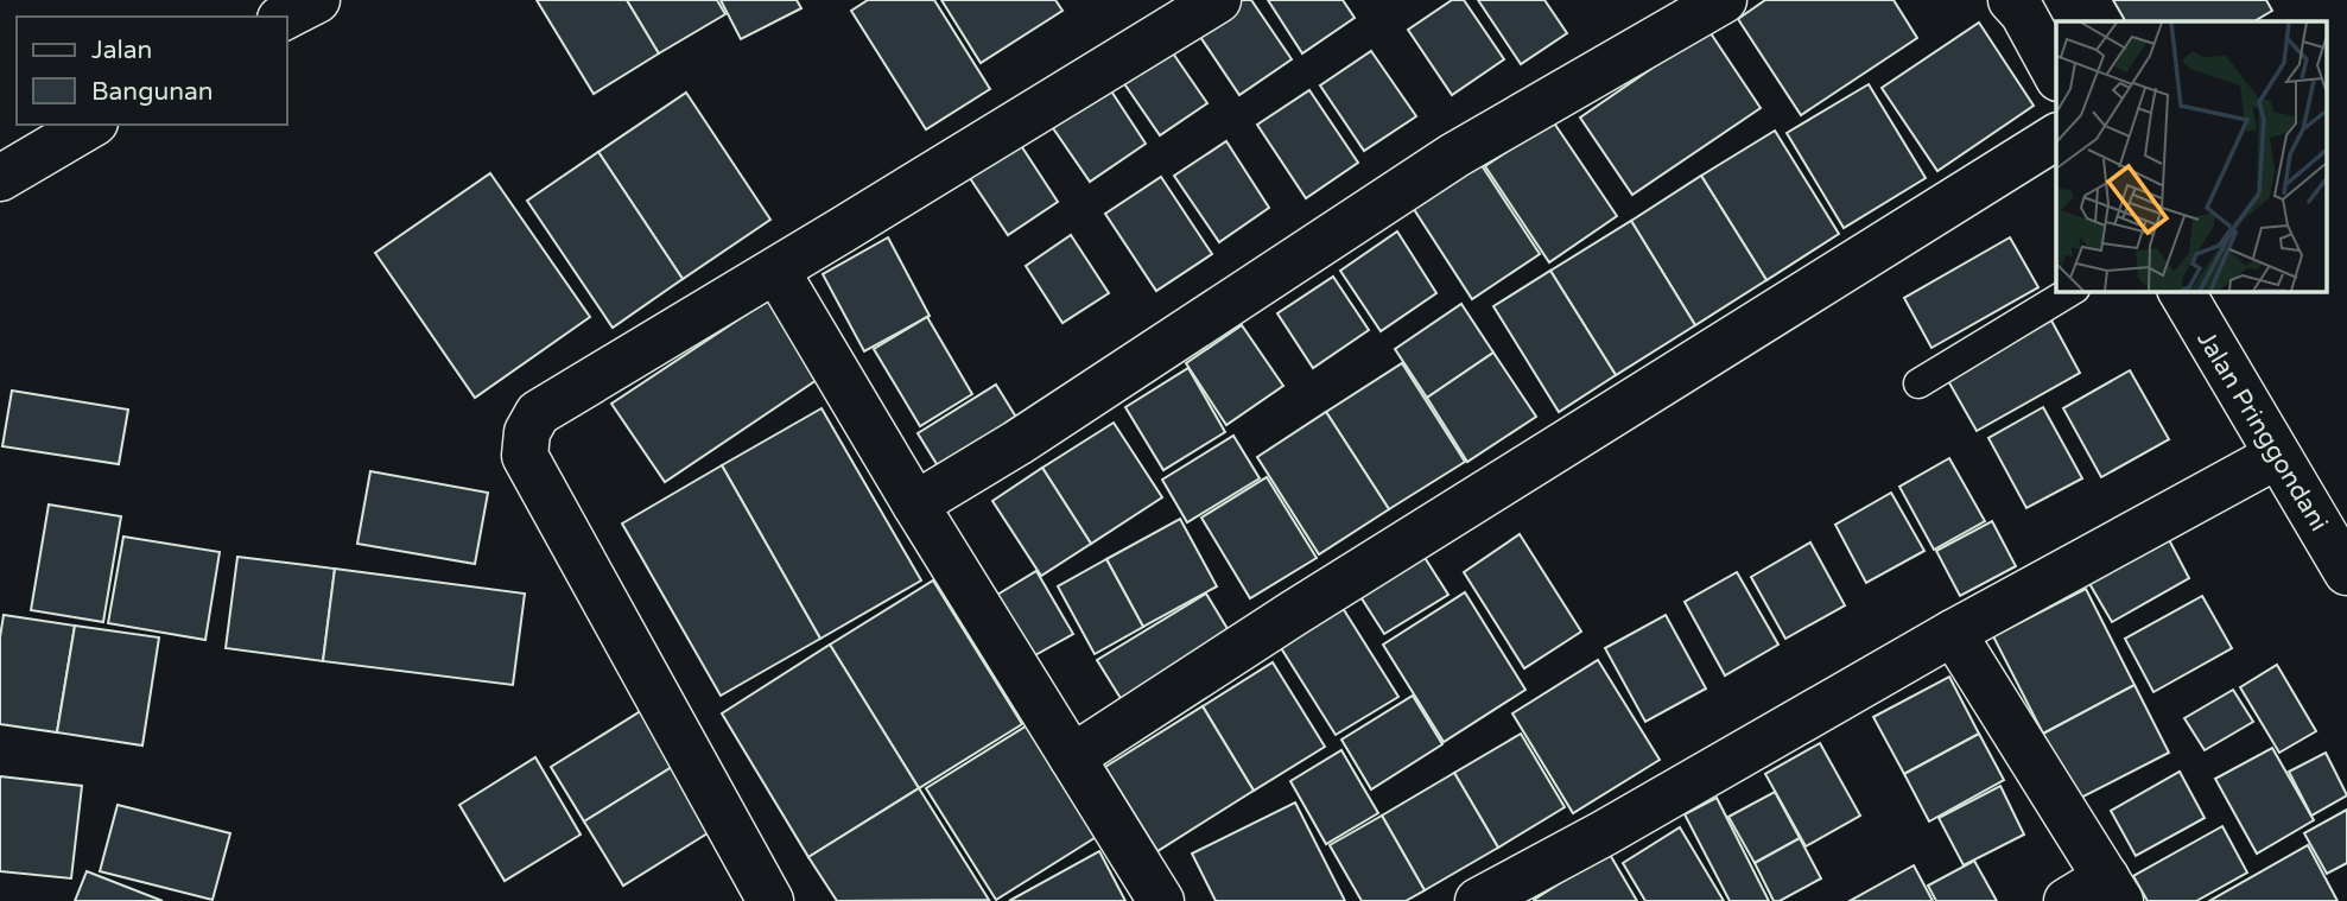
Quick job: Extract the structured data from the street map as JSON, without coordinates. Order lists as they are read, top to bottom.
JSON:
{
  "streets": {
    "street": ["Jalan Pringgondani"]
  },
  "legend": ["Jalan", "Bangunan"]
}
